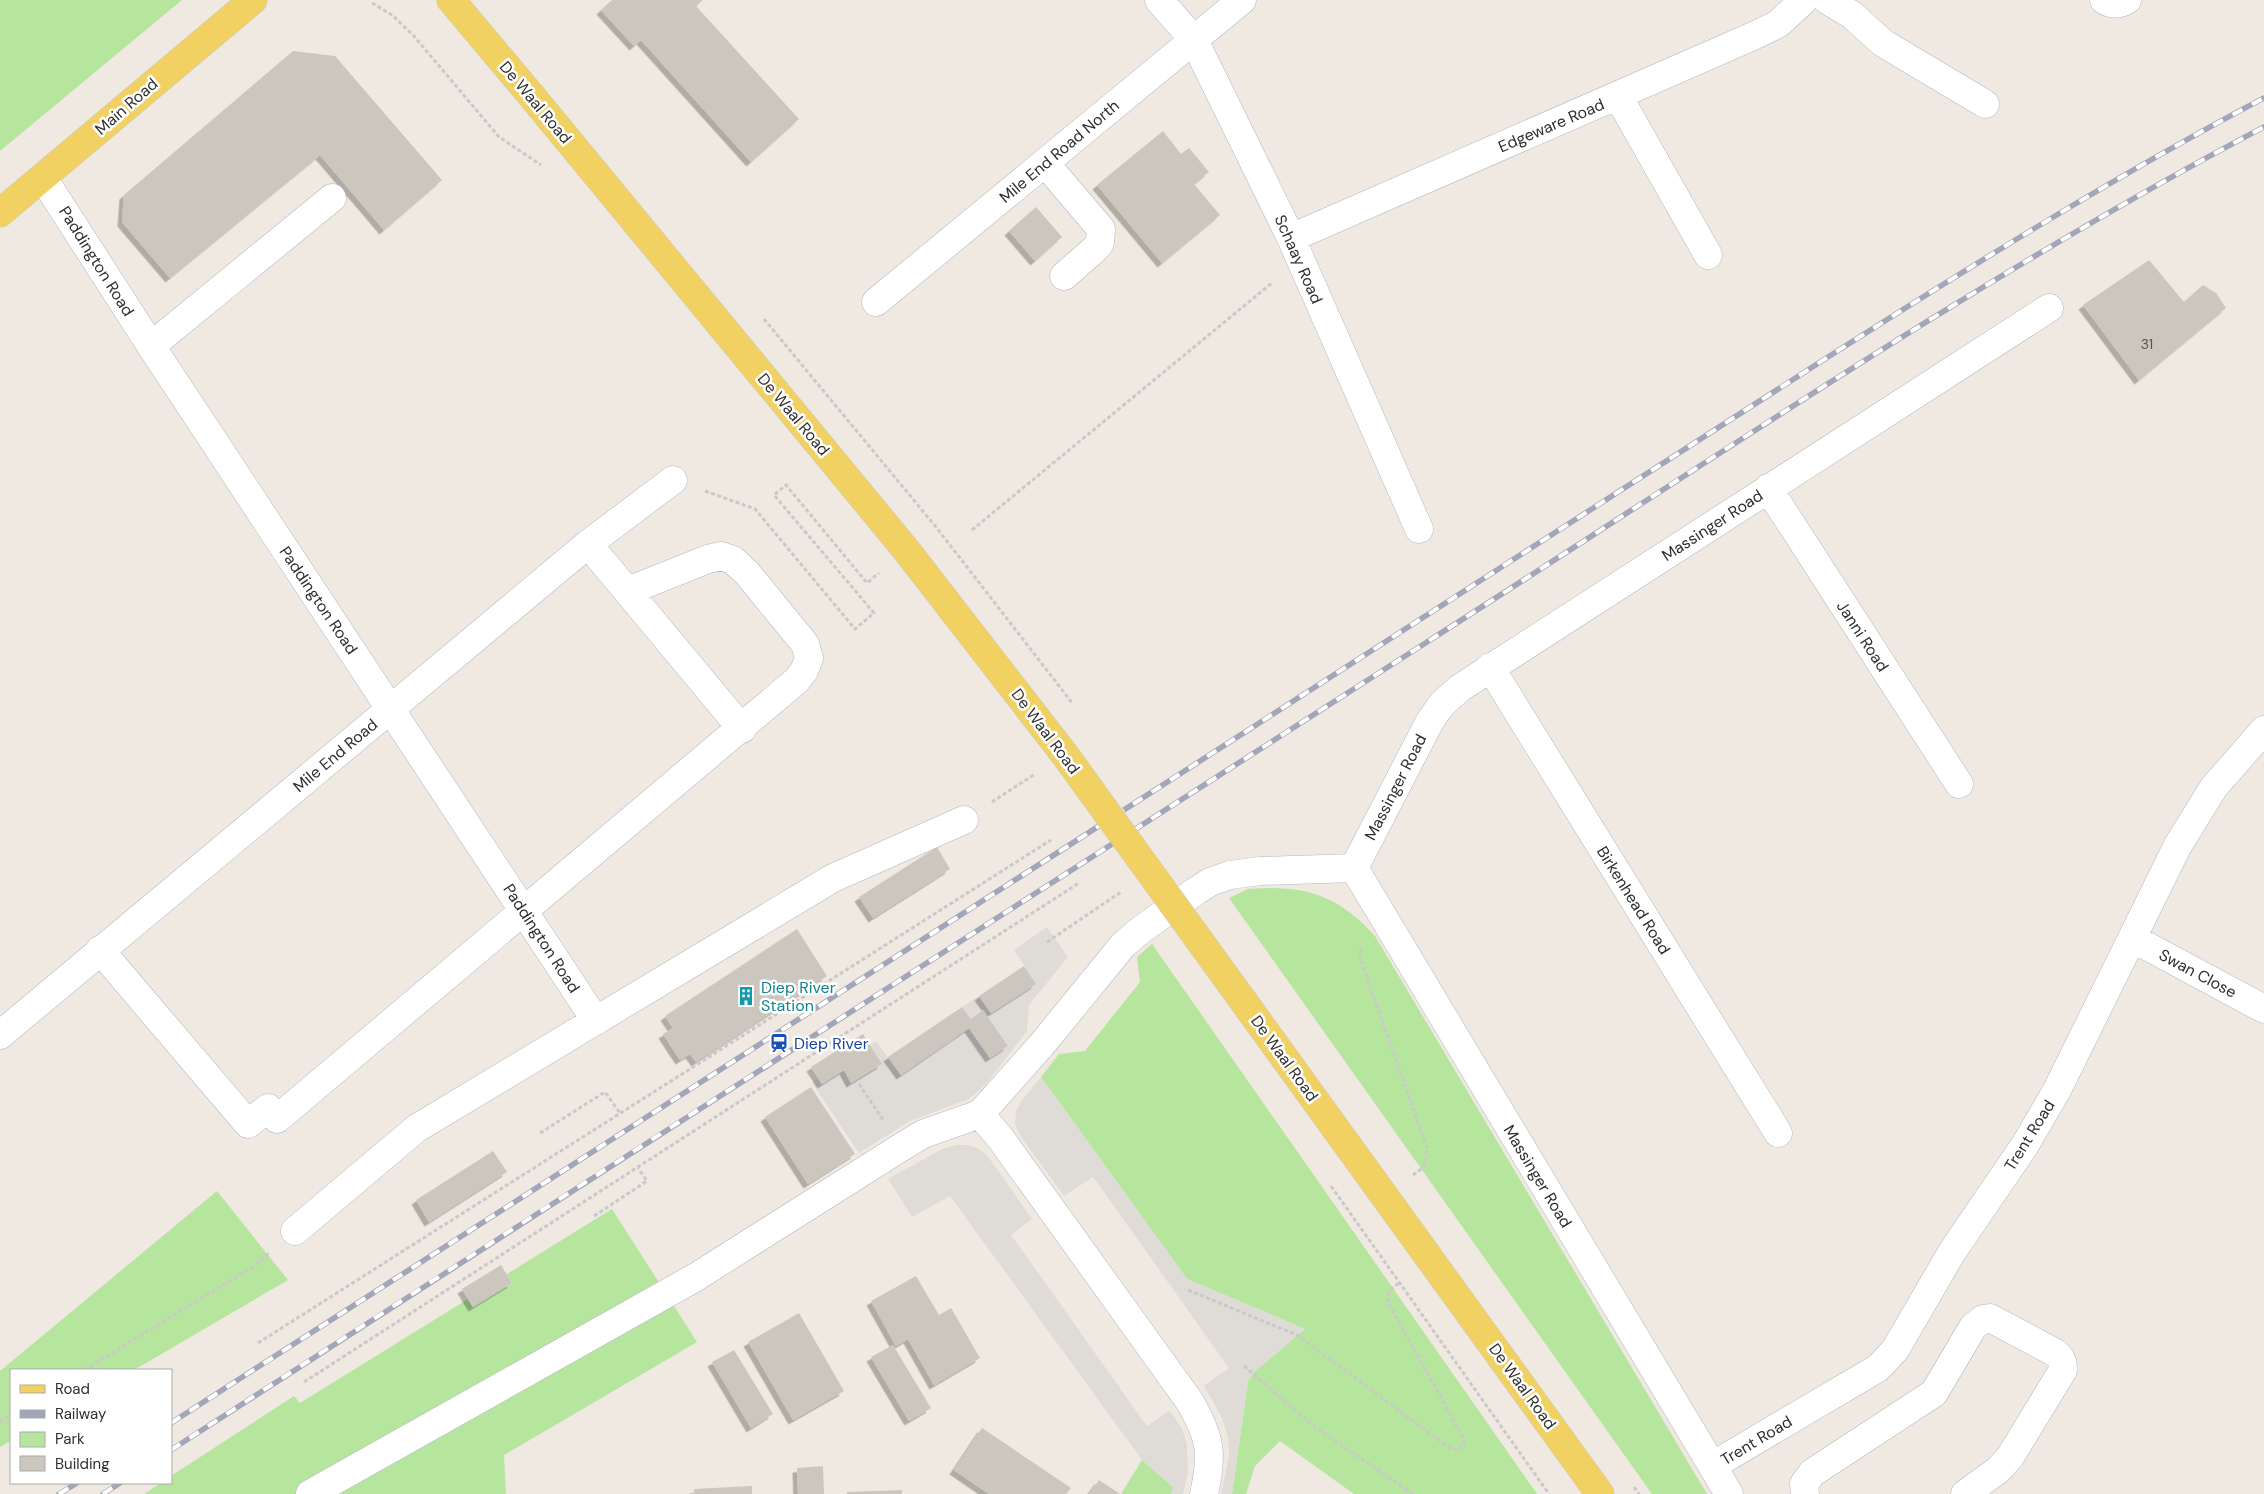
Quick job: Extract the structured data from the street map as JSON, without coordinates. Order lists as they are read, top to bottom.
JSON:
{
  "streets": {
    "main road": ["De Waal Road", "Main Road"],
    "street": [
      "Edgeware Road",
      "Mile End Road North",
      "Schaay Road",
      "Paddington Road",
      "Massinger Road",
      "Janni Road",
      "Mile End Road",
      "Birkenhead Road",
      "Swan Close",
      "Trent Road"
    ]
  },
  "crossings": [
    ["Main Road", "Paddington Road"],
    ["Edgeware Road", "Schaay Road"],
    ["Mile End Road North", "Schaay Road"],
    ["Paddington Road", "Mile End Road"],
    ["Massinger Road", "Janni Road"],
    ["Massinger Road", "Birkenhead Road"],
    ["Massinger Road", "Trent Road"],
    ["Swan Close", "Trent Road"]
  ],
  "places": {
    "building": ["Diep River Station"],
    "station": ["Diep River"]
  },
  "house_numbers": ["31"],
  "legend": [
    "Road",
    "Railway",
    "Park",
    "Building"
  ]
}
